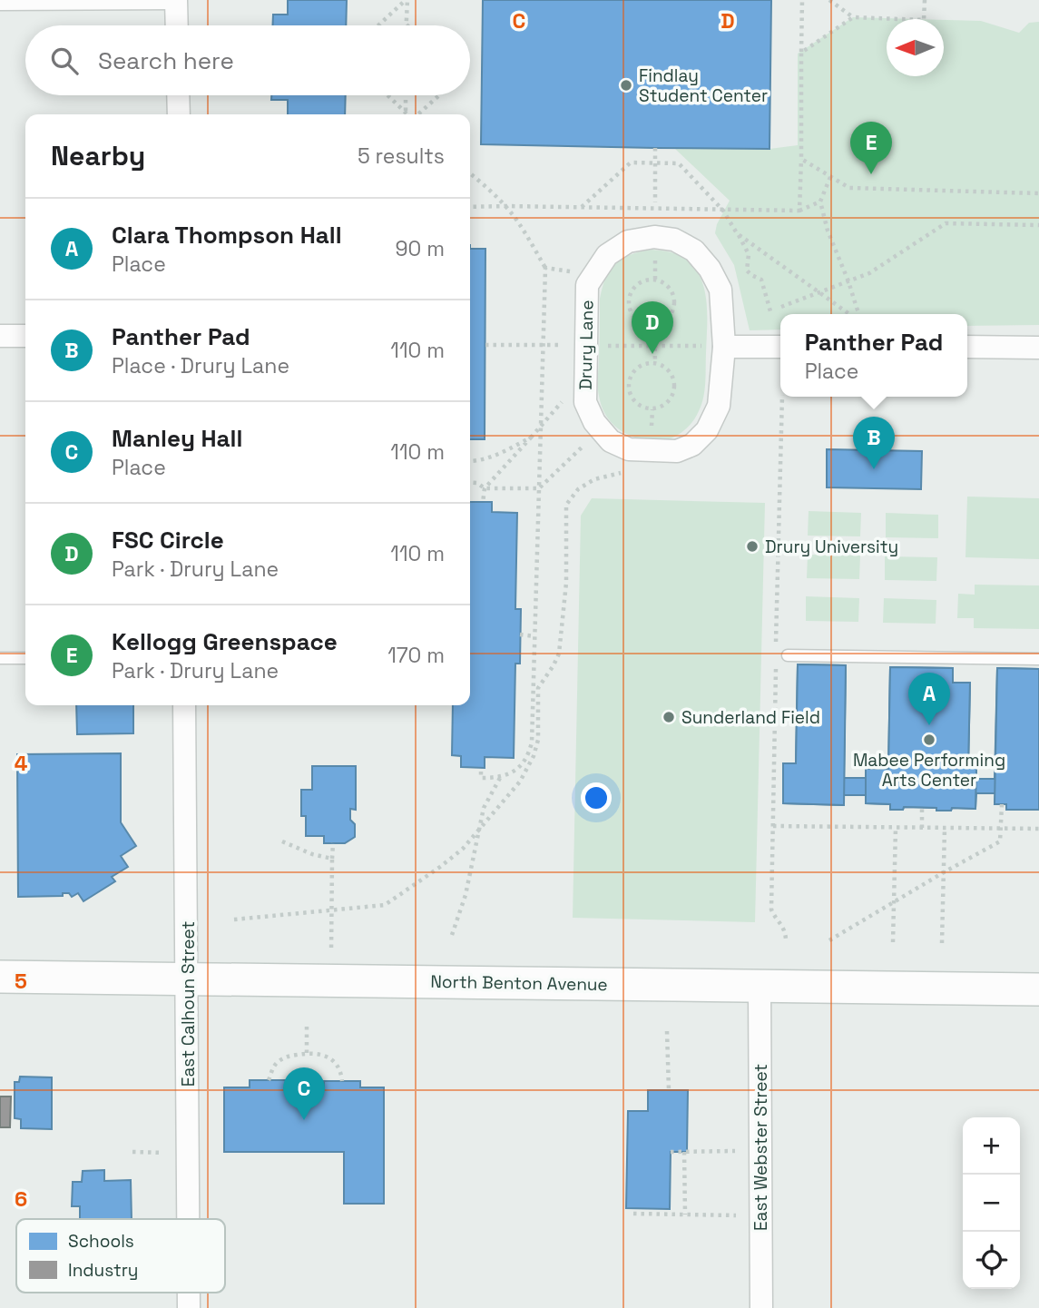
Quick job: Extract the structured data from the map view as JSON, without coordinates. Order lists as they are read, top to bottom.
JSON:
{
  "streets": {
    "main road": ["North Benton Avenue"],
    "street": ["Drury Lane", "East Calhoun Street", "East Webster Street"]
  },
  "crossings": [
    ["North Benton Avenue", "East Calhoun Street"],
    ["North Benton Avenue", "East Webster Street"]
  ],
  "places": [
    "Findlay Student Center",
    "Drury University",
    "Sunderland Field",
    "Mabee Performing Arts Center"
  ],
  "legend": ["Schools", "Industry"],
  "north": "left",
  "page": {
    "search": "Search here",
    "heading": ["Nearby", "5 results"],
    "pins": [
      "E",
      "D",
      "B",
      "A",
      "C"
    ],
    "list": [
      {
        "mark": "A",
        "name": "Clara Thompson Hall",
        "note": "Place",
        "value": "90 m"
      },
      {
        "mark": "B",
        "name": "Panther Pad",
        "note": "Place · Drury Lane",
        "value": "110 m"
      },
      {
        "mark": "C",
        "name": "Manley Hall",
        "note": "Place",
        "value": "110 m"
      },
      {
        "mark": "D",
        "name": "FSC Circle",
        "note": "Park · Drury Lane",
        "value": "110 m"
      },
      {
        "mark": "E",
        "name": "Kellogg Greenspace",
        "note": "Park · Drury Lane",
        "value": "170 m"
      }
    ],
    "popup": ["Panther Pad", "Place"],
    "map_buttons": ["+", "−"]
  },
  "grid": {
    "columns": ["C", "D"],
    "rows": ["4", "5", "6"]
  }
}
